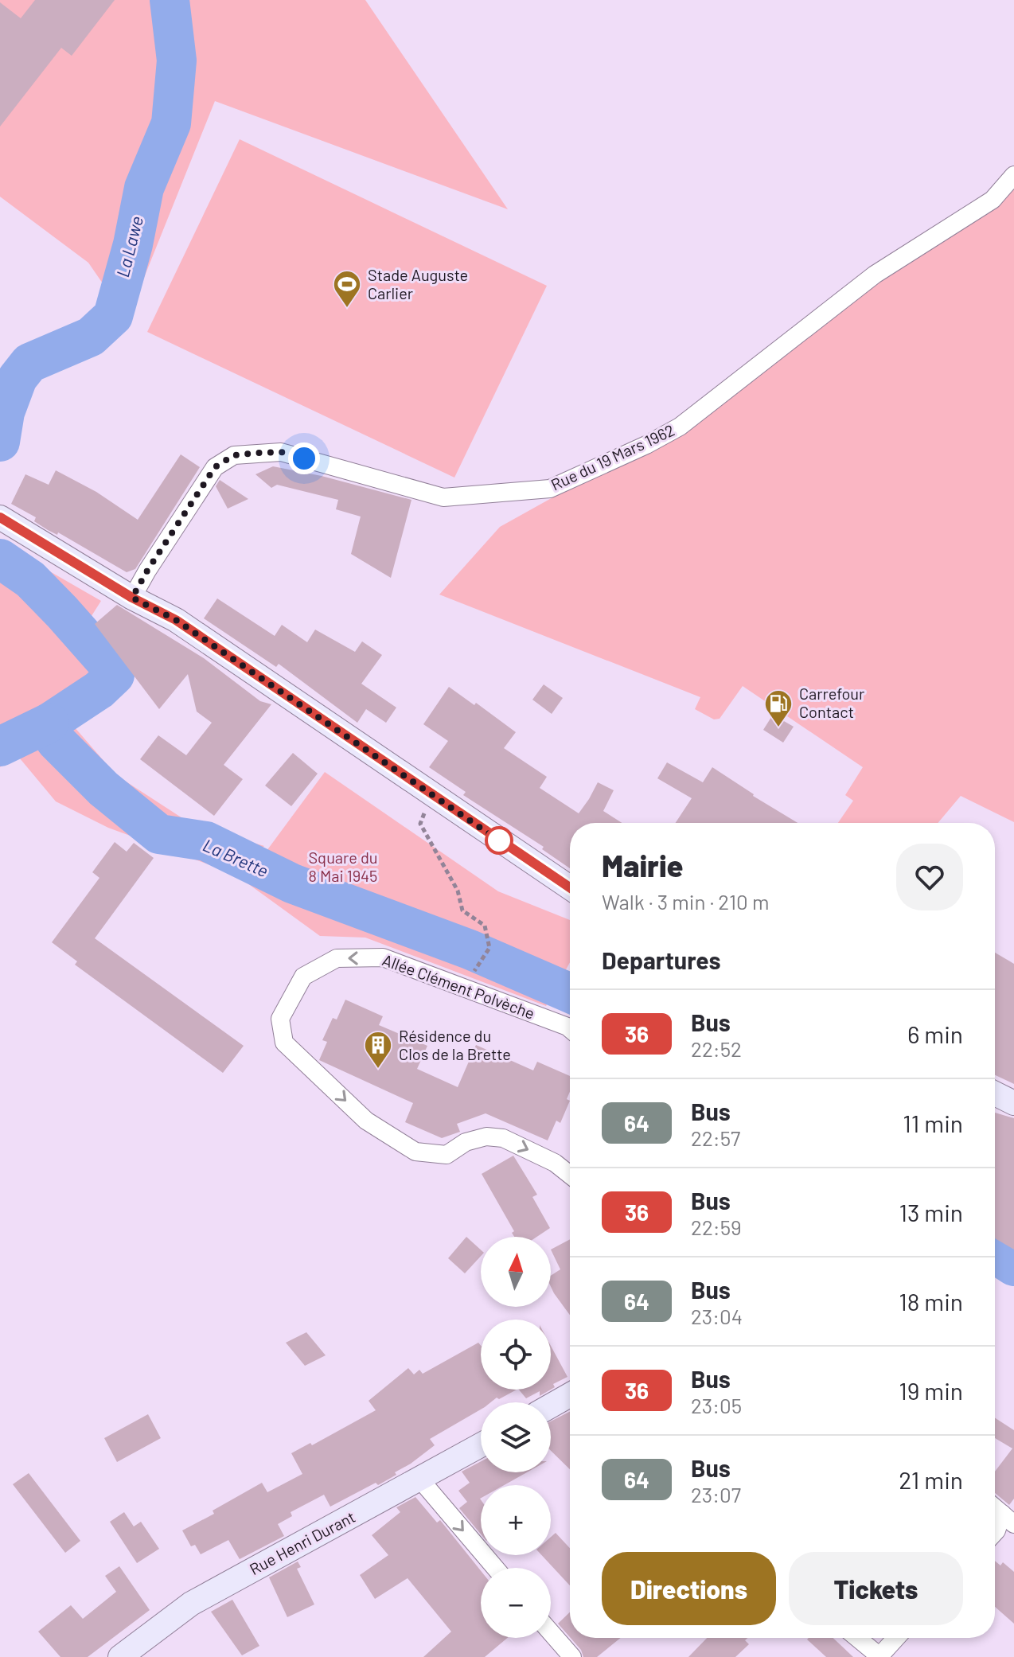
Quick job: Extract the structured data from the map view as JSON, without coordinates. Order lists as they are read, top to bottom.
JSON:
{
  "streets": {
    "main road": ["Rue Henri Durant"],
    "street": ["Rue du 19 Mars 1962", "Allée Clément Polvèche"]
  },
  "water": ["La Lawe", "La Brette"],
  "parks": ["Square du 8 Mai 1945"],
  "places": {
    "sports": ["Stade Auguste Carlier"],
    "fuel station": ["Carrefour Contact"],
    "building": ["Résidence du Clos de la Brette"]
  },
  "lines": ["bus line 36"],
  "north": "top",
  "page": {
    "heading": [
      ["Mairie", "Walk · 3 min · 210 m"],
      "Departures"
    ],
    "list": [
      {
        "mark": "36",
        "name": "Bus",
        "note": "22:52",
        "value": "6 min"
      },
      {
        "mark": "64",
        "name": "Bus",
        "note": "22:57",
        "value": "11 min"
      },
      {
        "mark": "36",
        "name": "Bus",
        "note": "22:59",
        "value": "13 min"
      },
      {
        "mark": "64",
        "name": "Bus",
        "note": "23:04",
        "value": "18 min"
      },
      {
        "mark": "36",
        "name": "Bus",
        "note": "23:05",
        "value": "19 min"
      },
      {
        "mark": "64",
        "name": "Bus",
        "note": "23:07",
        "value": "21 min"
      }
    ],
    "map_buttons": ["+", "−"],
    "buttons": ["Directions", "Tickets"]
  }
}
